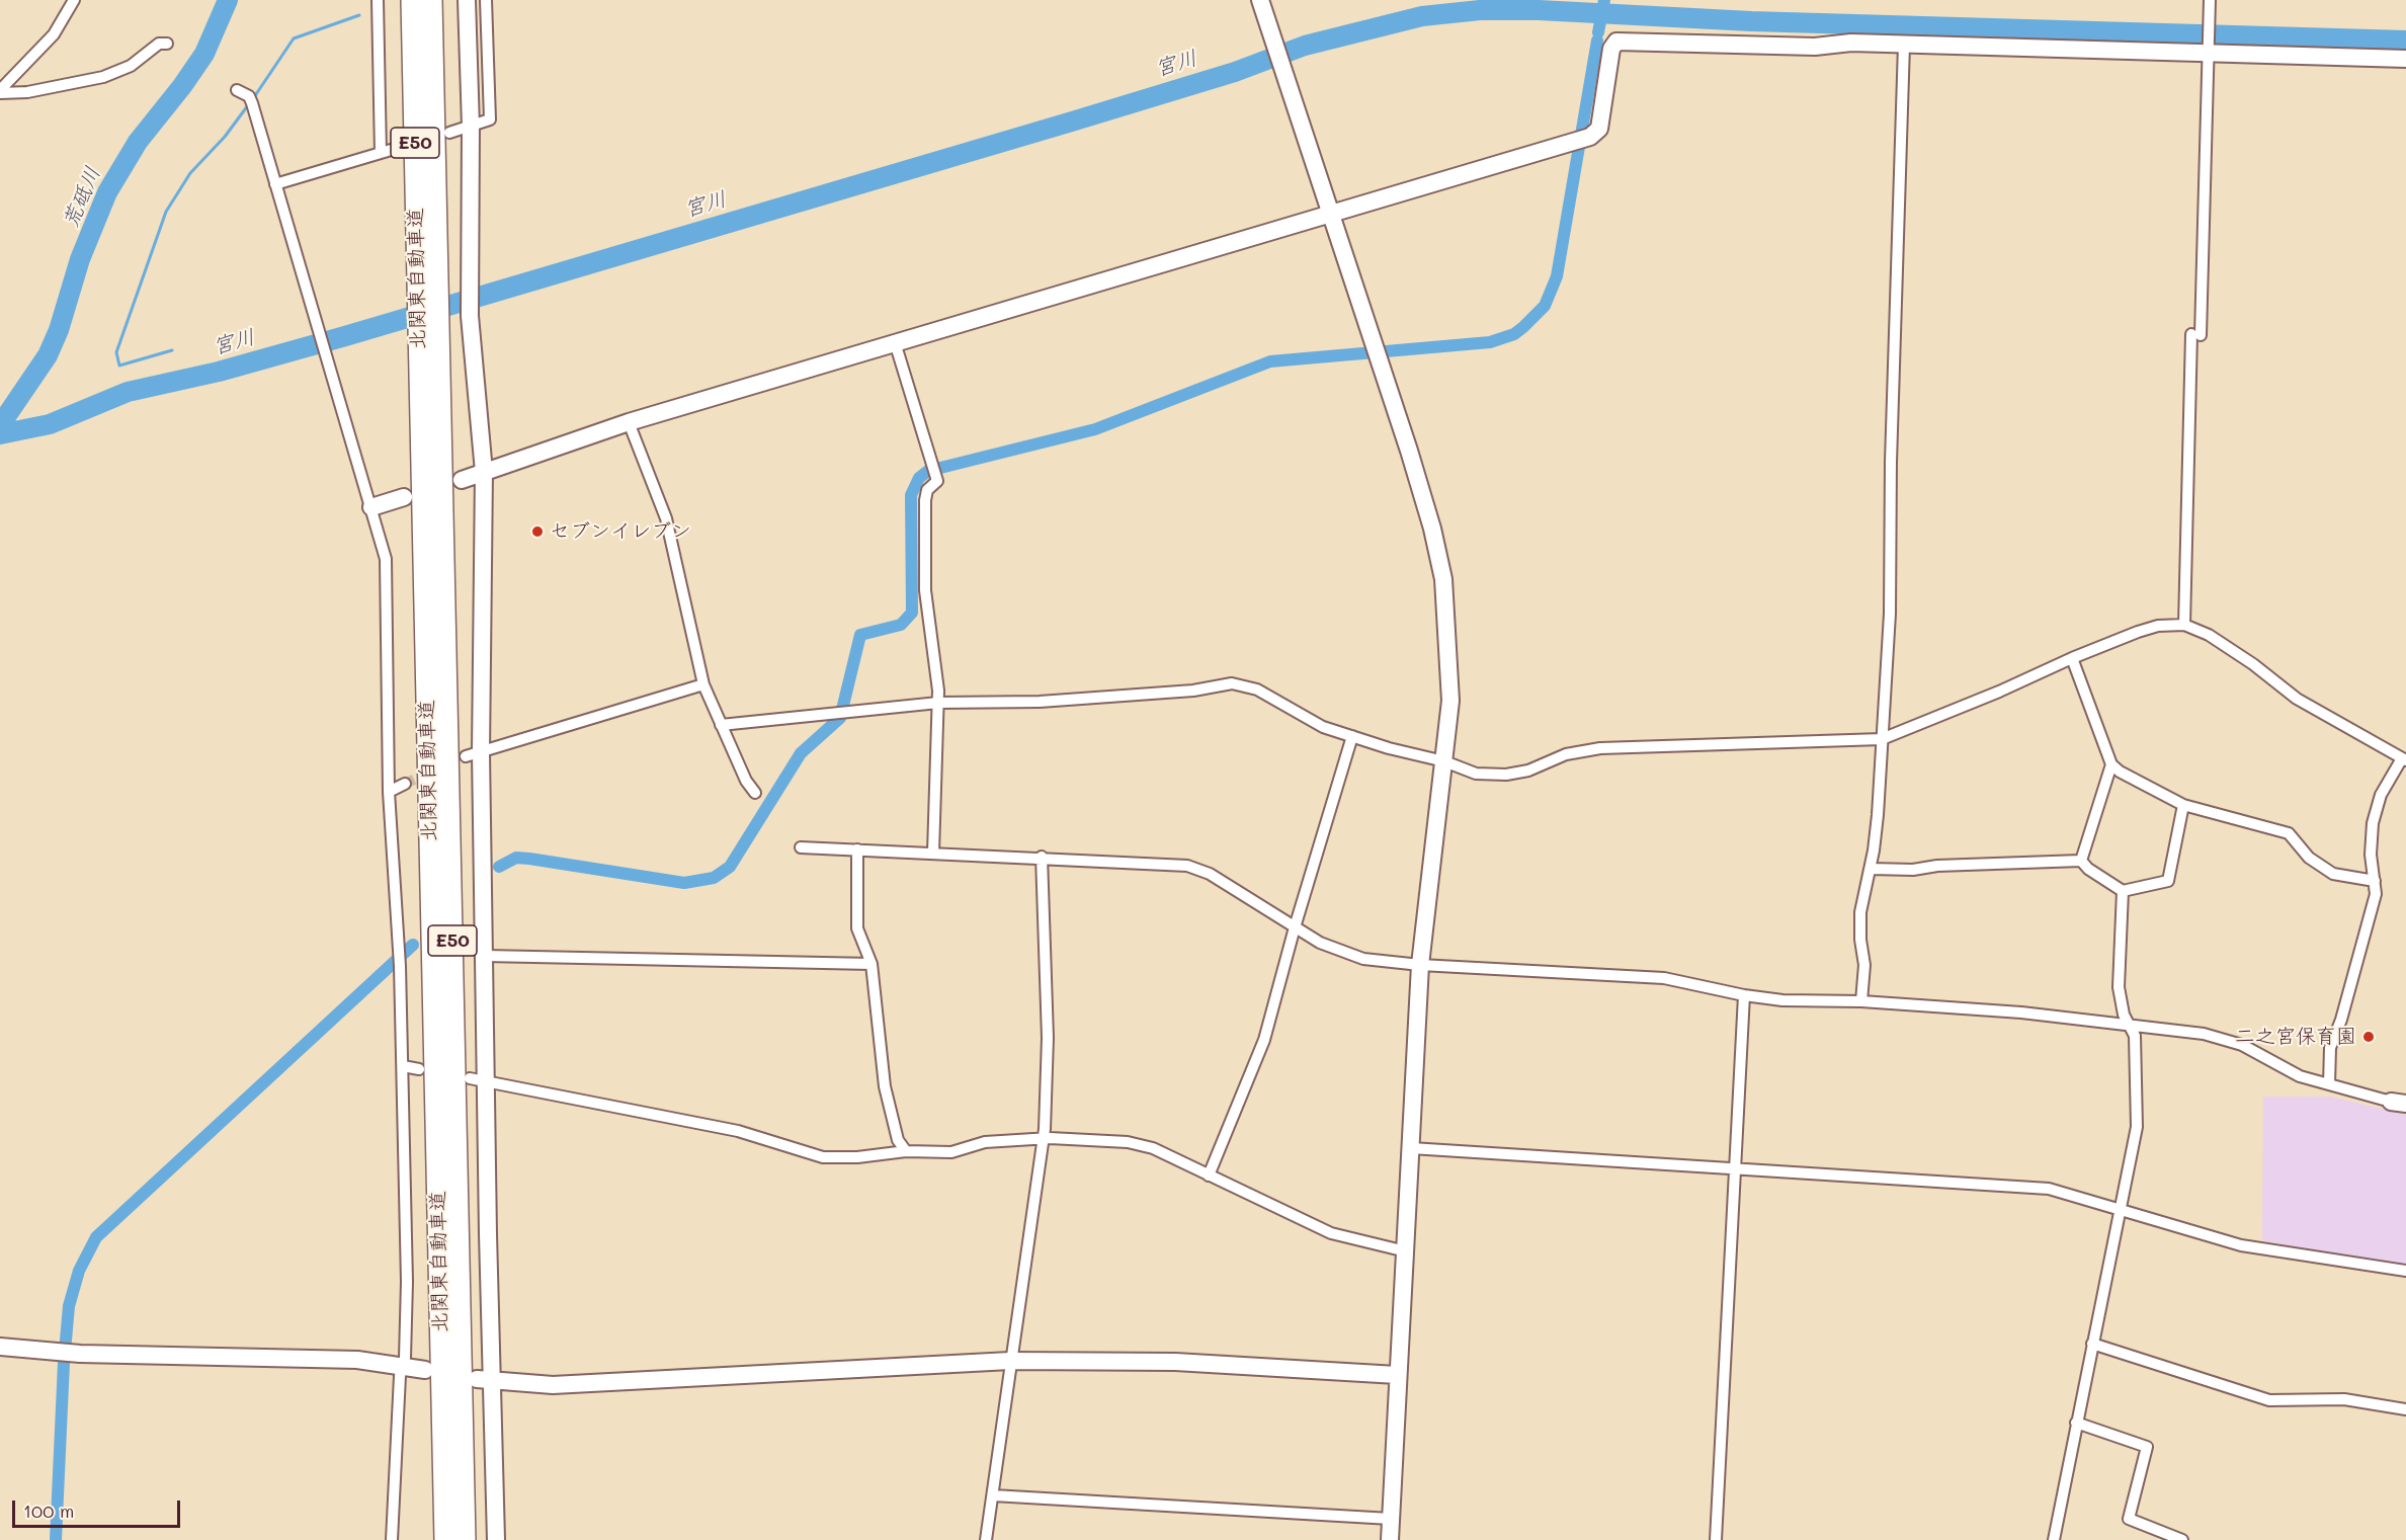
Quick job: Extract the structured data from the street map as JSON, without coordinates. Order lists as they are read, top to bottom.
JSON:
{
  "streets": {
    "highway": ["E50", "北関東自動車道"]
  },
  "water": ["宮川", "荒砥川"],
  "places": ["セブンイレブン", "二之宮保育園"],
  "scale_bar": "100 m"
}
